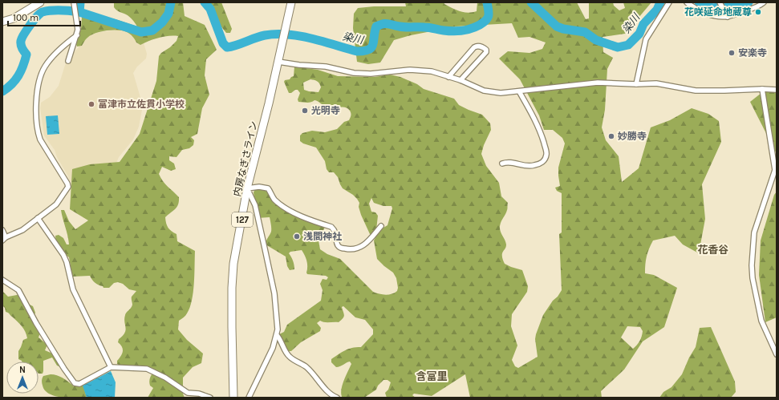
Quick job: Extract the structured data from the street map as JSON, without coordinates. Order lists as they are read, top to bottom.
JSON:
{
  "streets": {
    "highway": ["内房なぎさライン", "127"]
  },
  "districts": ["花香谷", "含富里"],
  "water": ["染川"],
  "places": [
    "花咲延命地蔵尊",
    "安楽寺",
    "富津市立佐貫小学校",
    "光明寺",
    "妙勝寺",
    "浅間神社"
  ],
  "scale_bar": "100 m",
  "north": "top"
}
